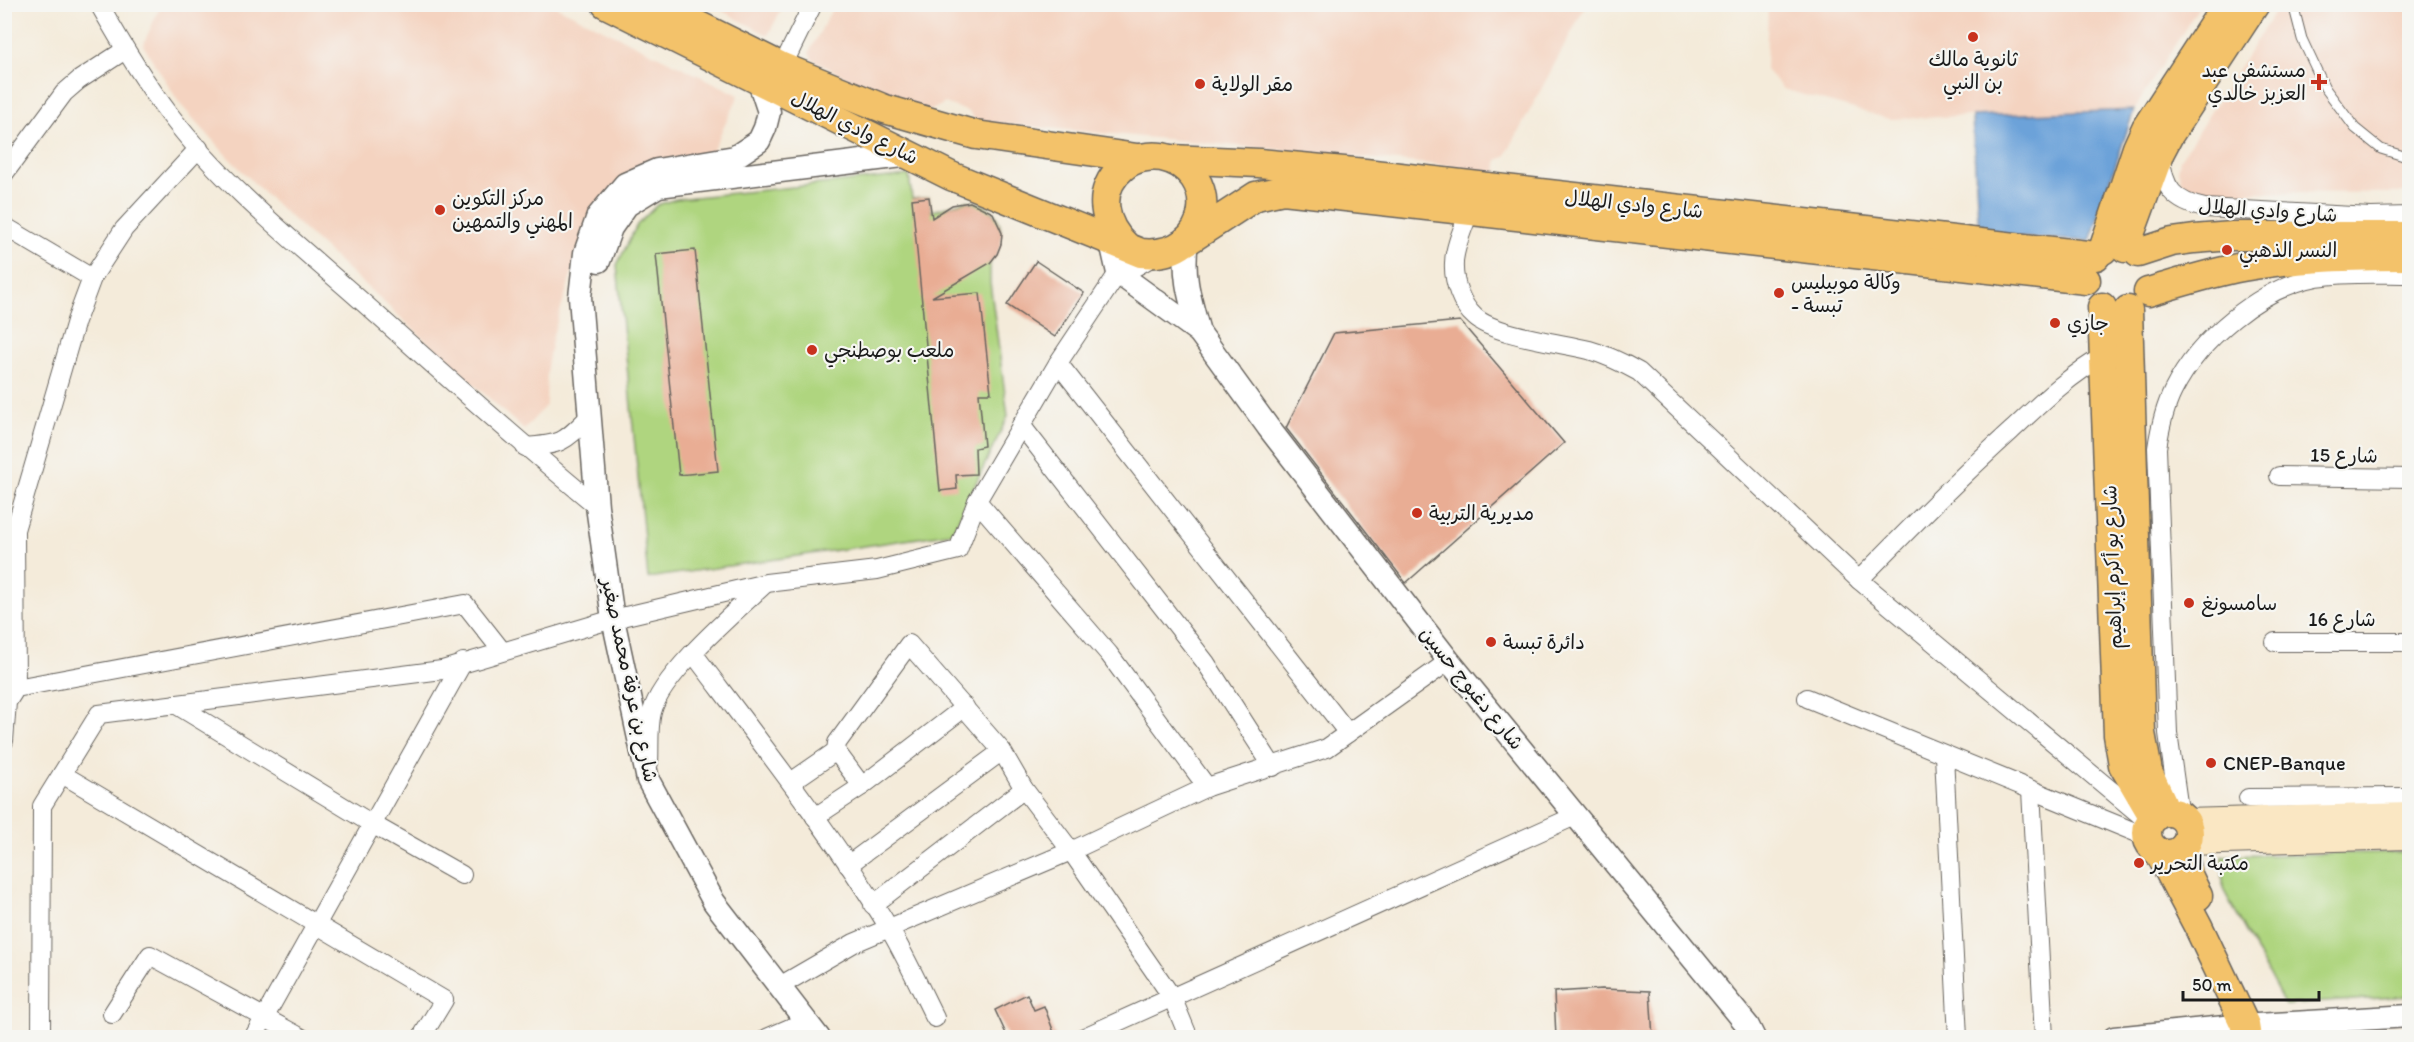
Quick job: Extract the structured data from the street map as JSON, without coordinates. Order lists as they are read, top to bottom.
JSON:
{
  "streets": {
    "main road": ["شارع وادي الهلال", "شارع بو أكرم إبراهيم"],
    "street": [
      "شارع 15",
      "شارع 16",
      "شارع بن عرفة محمد صغير",
      "شارع دغبوج حسين"
    ]
  },
  "crossings": [
    ["شارع وادي الهلال", "شارع بن عرفة محمد صغير"]
  ],
  "places": {
    "other": [
      "ثانوية مالك بن النبي",
      "مقر الولاية",
      "مركز التكوين المهني والتمهين",
      "النسر الذهبي",
      "وكالة موبيليس - تبسة",
      "جازي",
      "ملعب بوصطنجي",
      "مديرية التربية",
      "سامسونغ",
      "دائرة تبسة",
      "CNEP-Banque",
      "مكتبة التحرير"
    ],
    "health": ["مستشفى عبد العزبز خالدي"]
  },
  "scale_bar": "50 m"
}
